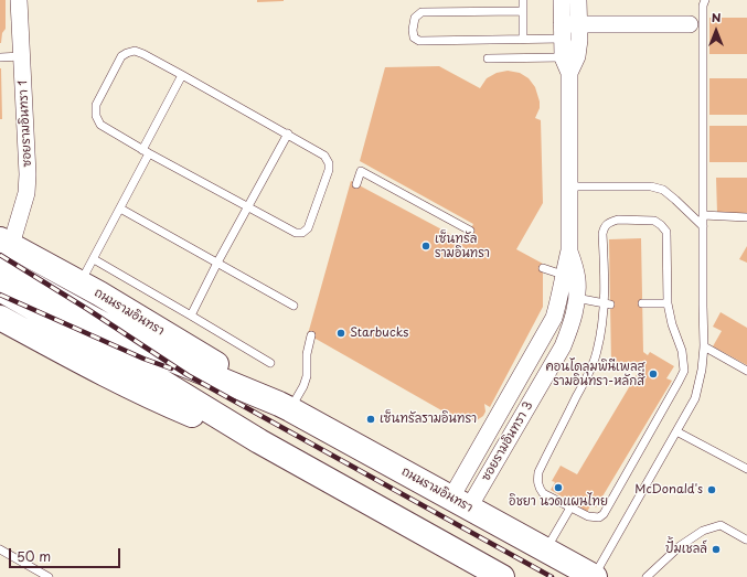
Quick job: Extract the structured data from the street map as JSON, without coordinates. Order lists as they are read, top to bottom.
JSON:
{
  "streets": {
    "main road": ["ถนนรามอินทรา"],
    "street": ["ซอยรามอินทรา 1", "ซอยรามอินทรา 3"]
  },
  "crossings": [
    ["ซอยรามอินทรา 1", "ถนนรามอินทรา"],
    ["ถนนรามอินทรา", "ซอยรามอินทรา 3"]
  ],
  "places": [
    "เซ็นทรัล รามอินทรา",
    "Starbucks",
    "คอนโดลุมพินีเพลส รามอินทรา-หลักสี่",
    "เซ็นทรัลรามอินทรา",
    "อิชยา นวดแผนไทย",
    "McDonald's",
    "ปั้มเชลล์"
  ],
  "scale_bar": "50 m",
  "north": "top"
}
